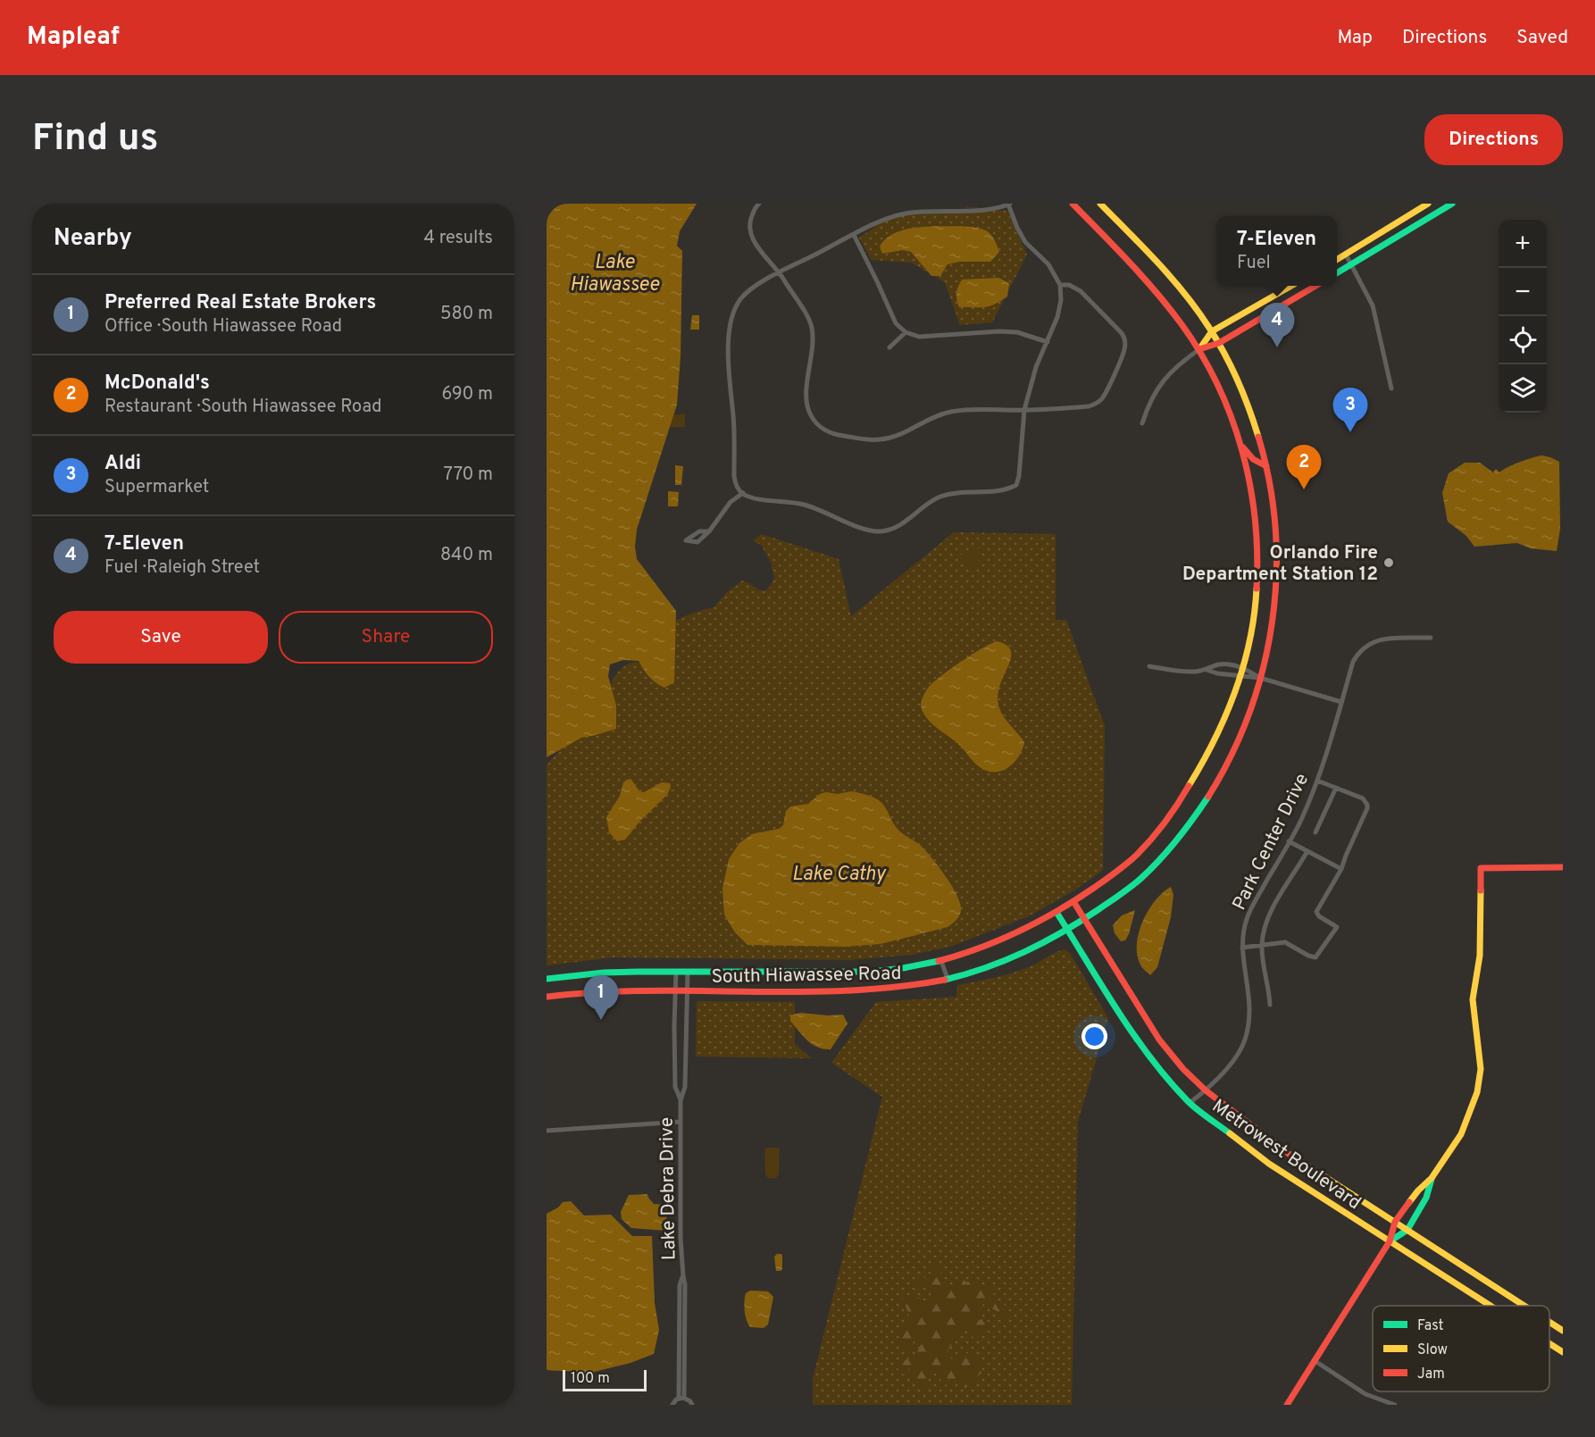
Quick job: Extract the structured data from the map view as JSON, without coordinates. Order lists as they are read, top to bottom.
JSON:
{
  "streets": {
    "street": [
      "Park Center Drive",
      "South Hiawassee Road",
      "Metrowest Boulevard",
      "Lake Debra Drive"
    ]
  },
  "crossings": [
    ["Park Center Drive", "Metrowest Boulevard"],
    ["South Hiawassee Road", "Metrowest Boulevard"],
    ["South Hiawassee Road", "Lake Debra Drive"]
  ],
  "water": ["Lake Hiawassee", "Lake Cathy"],
  "places": ["Orlando Fire Department Station 12"],
  "legend": ["Fast", "Slow", "Jam"],
  "scale_bar": "100 m",
  "page": {
    "header": "Mapleaf",
    "nav": ["Map", "Directions", "Saved"],
    "buttons": [
      "Directions",
      ["Save", "Share"]
    ],
    "title": "Find us",
    "heading": ["Nearby", "4 results"],
    "popup": ["7-Eleven", "Fuel"],
    "map_buttons": ["+", "−"],
    "list": [
      {
        "mark": "1",
        "name": "Preferred Real Estate Brokers",
        "note": "Office · South Hiawassee Road",
        "value": "580 m"
      },
      {
        "mark": "2",
        "name": "McDonald's",
        "note": "Restaurant · South Hiawassee Road",
        "value": "690 m"
      },
      {
        "mark": "3",
        "name": "Aldi",
        "note": "Supermarket",
        "value": "770 m"
      },
      {
        "mark": "4",
        "name": "7-Eleven",
        "note": "Fuel · Raleigh Street",
        "value": "840 m"
      }
    ],
    "pins": [
      "4",
      "3",
      "2",
      "1"
    ],
    "scale": "100 m"
  }
}
